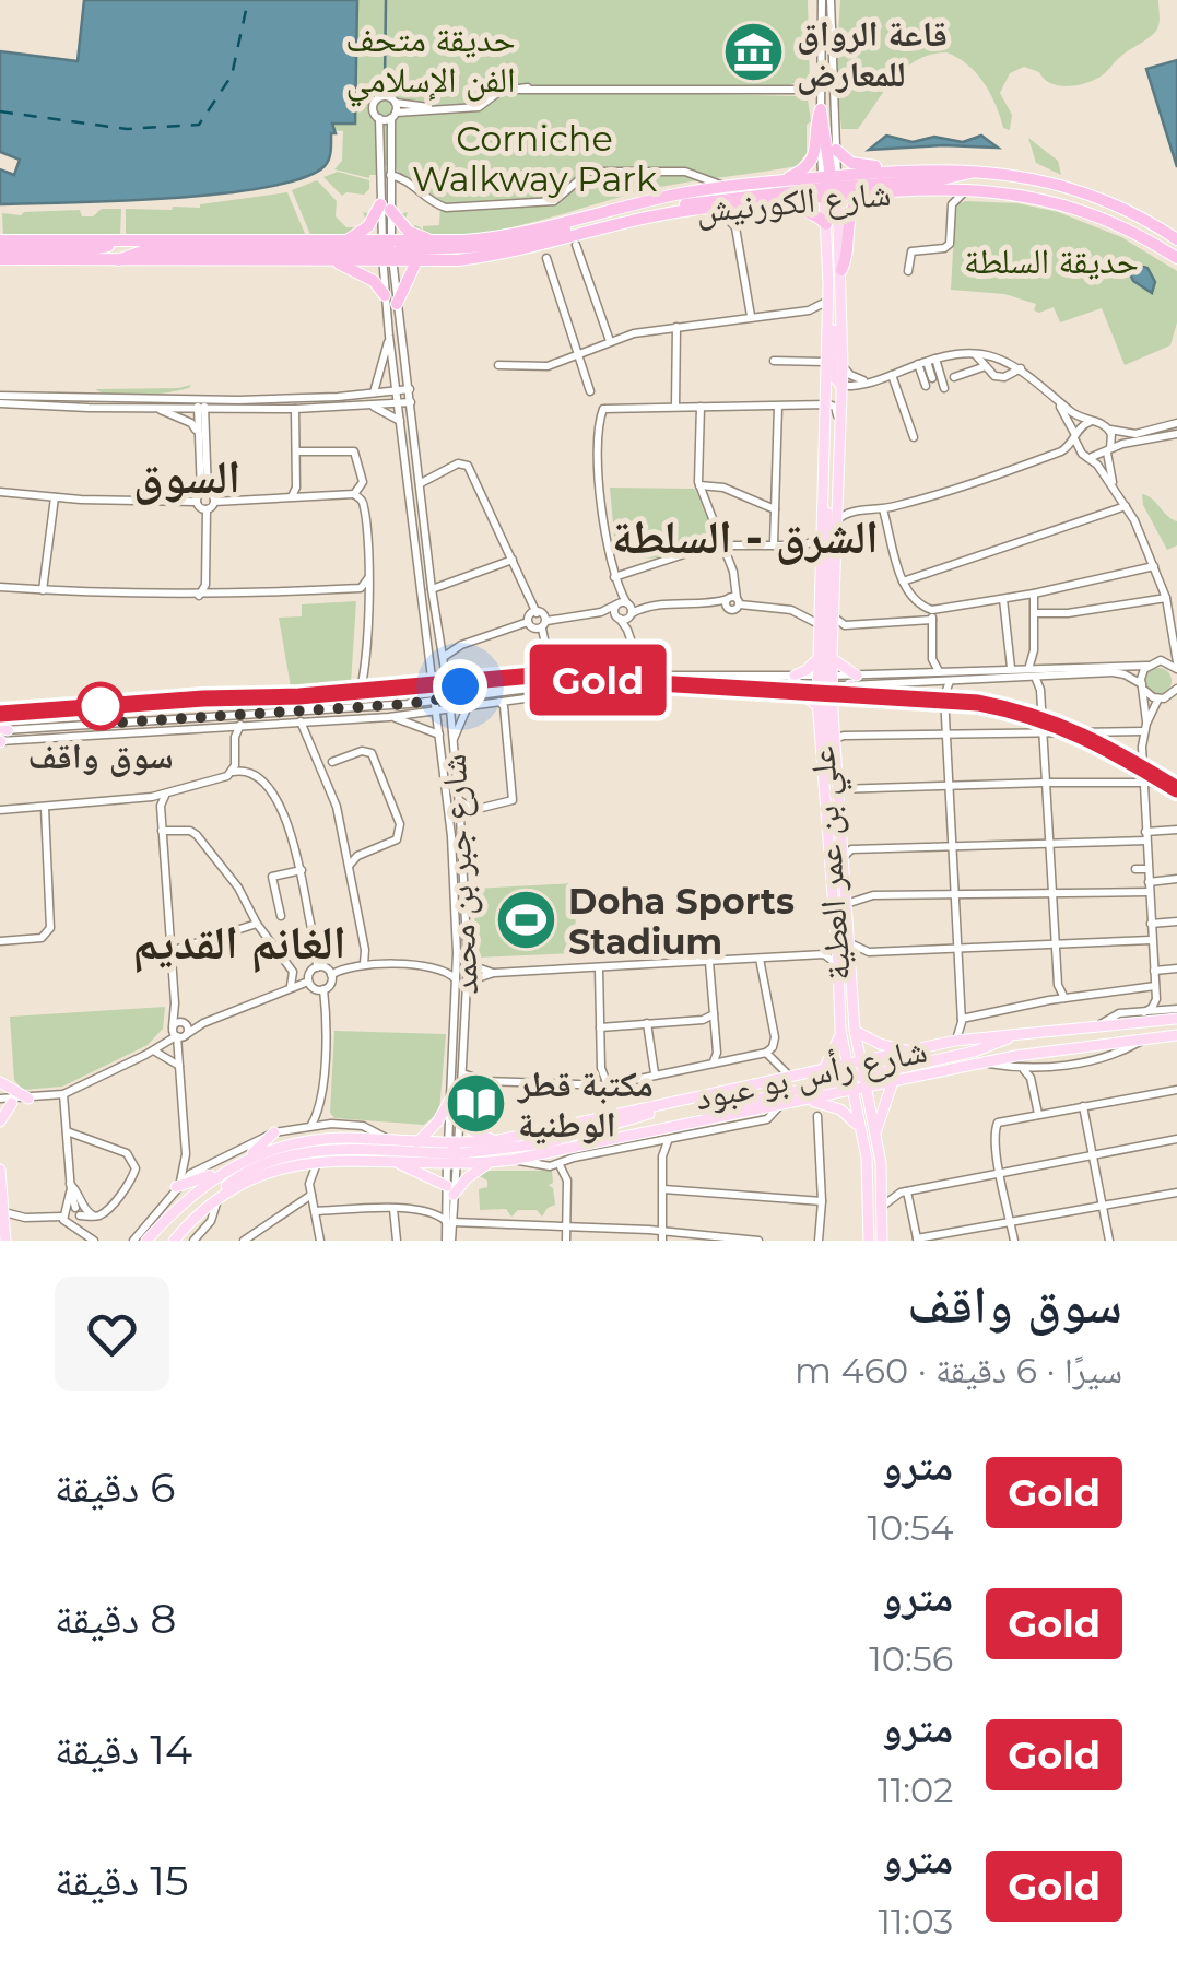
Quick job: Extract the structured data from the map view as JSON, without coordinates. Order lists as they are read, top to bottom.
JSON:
{
  "streets": {
    "highway": ["شارع الكورنيش"],
    "main road": ["علي بن عمر العطية", "شارع رأس بو عبود"],
    "street": ["شارع جبر بن محمد"]
  },
  "crossings": [
    ["شارع الكورنيش", "علي بن عمر العطية"],
    ["شارع الكورنيش", "شارع جبر بن محمد"],
    ["علي بن عمر العطية", "شارع رأس بو عبود"],
    ["شارع جبر بن محمد", "شارع رأس بو عبود"]
  ],
  "districts": ["السوق", "الشرق - السلطة", "الغانم القديم"],
  "parks": ["حديقة متحف الفن الإسلامي", "Corniche Walkway Park", "حديقة السلطة"],
  "places": {
    "museum": ["قاعة الرواق للمعارض"],
    "other": ["سوق واقف"],
    "sports": ["Doha Sports Stadium"],
    "library": ["مكتبة قطر الوطنية"]
  },
  "lines": ["metro line Gold"],
  "page": {
    "on_map": "Gold",
    "heading": ["سوق واقف", "سيرًا · 6 دقيقة · 460 m"],
    "list": [
      {
        "mark": "Gold",
        "name": "مترو",
        "note": "10:54",
        "value": "6 دقيقة"
      },
      {
        "mark": "Gold",
        "name": "مترو",
        "note": "10:56",
        "value": "8 دقيقة"
      },
      {
        "mark": "Gold",
        "name": "مترو",
        "note": "11:02",
        "value": "14 دقيقة"
      },
      {
        "mark": "Gold",
        "name": "مترو",
        "note": "11:03",
        "value": "15 دقيقة"
      }
    ]
  }
}
